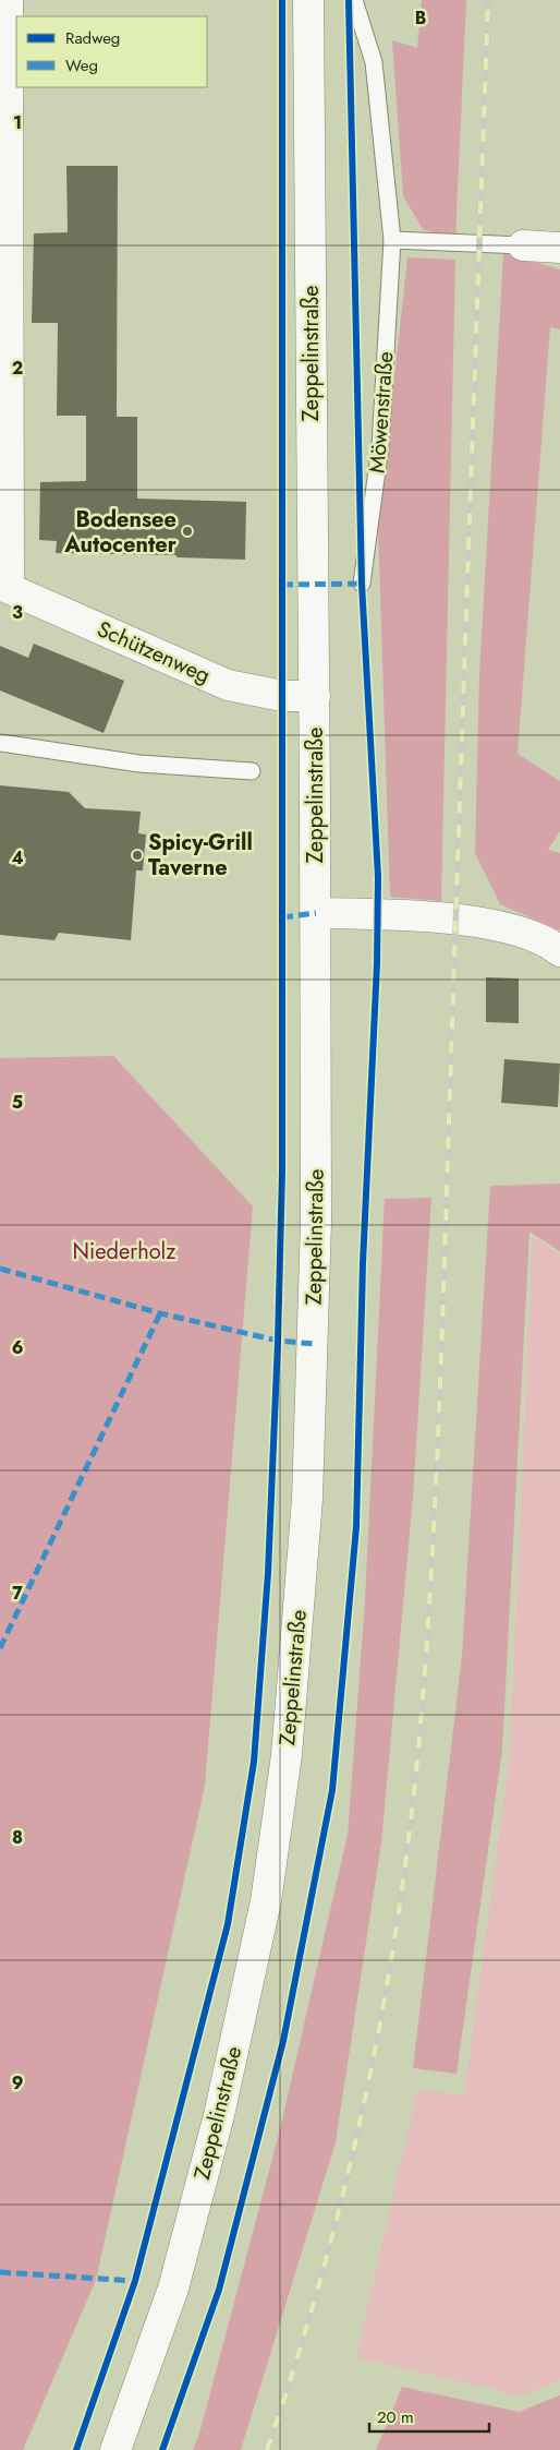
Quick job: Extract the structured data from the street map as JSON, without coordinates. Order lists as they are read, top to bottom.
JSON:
{
  "streets": {
    "main road": ["Zeppelinstraße", "Schützenweg"],
    "lane": ["Möwenstraße"]
  },
  "crossings": [
    ["Zeppelinstraße", "Schützenweg"]
  ],
  "parks": ["Niederholz"],
  "places": ["Bodensee Autocenter", "Spicy-Grill Taverne"],
  "legend": ["Radweg", "Weg"],
  "scale_bar": "20 m",
  "grid": {
    "columns": ["B"],
    "rows": [
      "1",
      "2",
      "3",
      "4",
      "5",
      "6",
      "7",
      "8",
      "9"
    ]
  }
}
